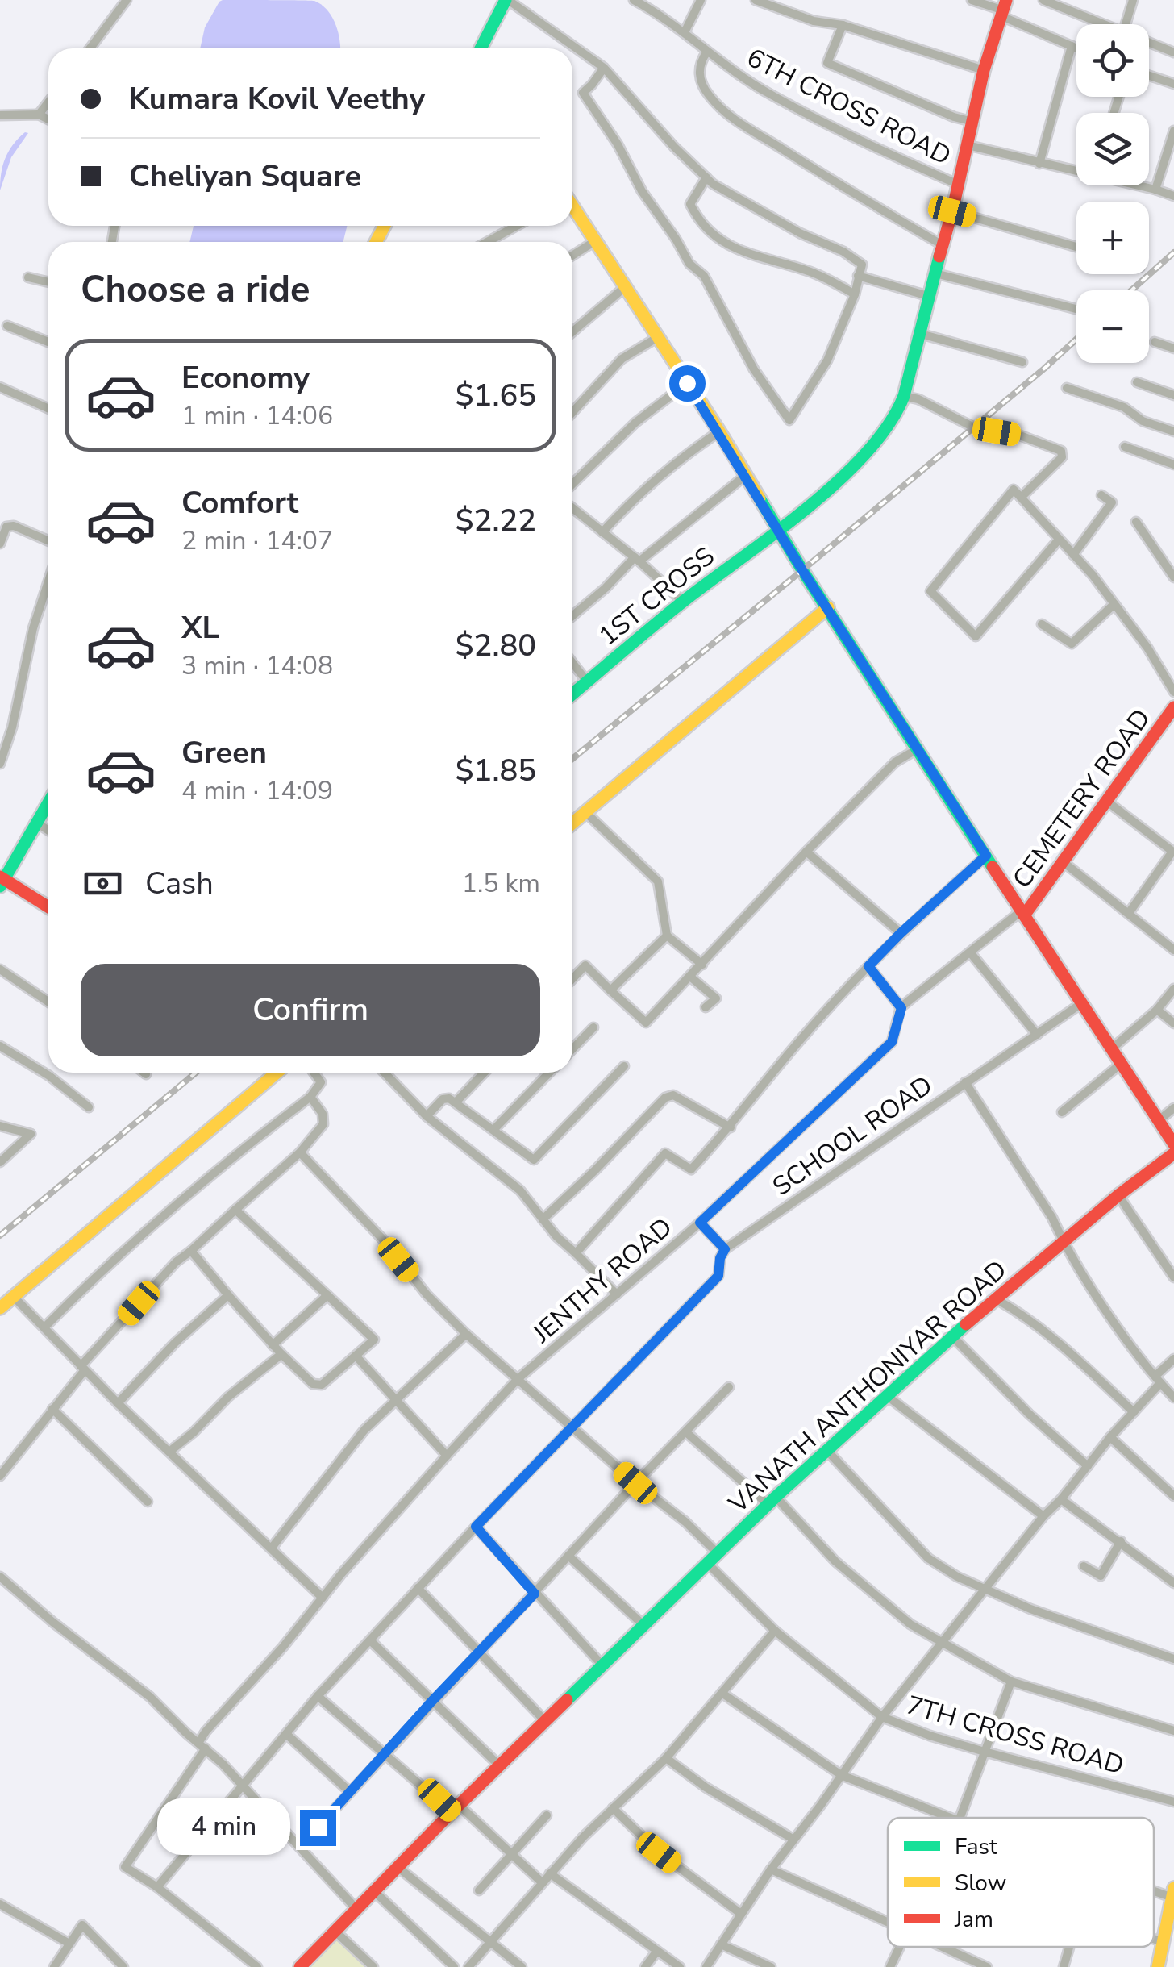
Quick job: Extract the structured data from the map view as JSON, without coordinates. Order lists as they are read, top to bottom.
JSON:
{
  "streets": {
    "main road": ["1ST CROSS", "CEMETERY ROAD", "VANATH ANTHONIYAR ROAD"],
    "street": [
      "6TH CROSS ROAD",
      "SCHOOL ROAD",
      "JENTHY ROAD",
      "7TH CROSS ROAD"
    ]
  },
  "crossings": [
    ["6TH CROSS ROAD", "1ST CROSS"],
    ["VANATH ANTHONIYAR ROAD", "7TH CROSS ROAD"]
  ],
  "legend": ["Fast", "Slow", "Jam"],
  "page": {
    "map_buttons": ["+", "−"],
    "banner": ["Kumara Kovil Veethy", "Cheliyan Square"],
    "heading": "Choose a ride",
    "list": [
      {
        "name": "Economy",
        "note": "1 min · 14:06",
        "value": "$1.65"
      },
      {
        "name": "Comfort",
        "note": "2 min · 14:07",
        "value": "$2.22"
      },
      {
        "name": "XL",
        "note": "3 min · 14:08",
        "value": "$2.80"
      },
      {
        "name": "Green",
        "note": "4 min · 14:09",
        "value": "$1.85"
      }
    ],
    "pay": ["Cash", "1.5 km"],
    "buttons": "Confirm",
    "bubble": "4 min"
  }
}
